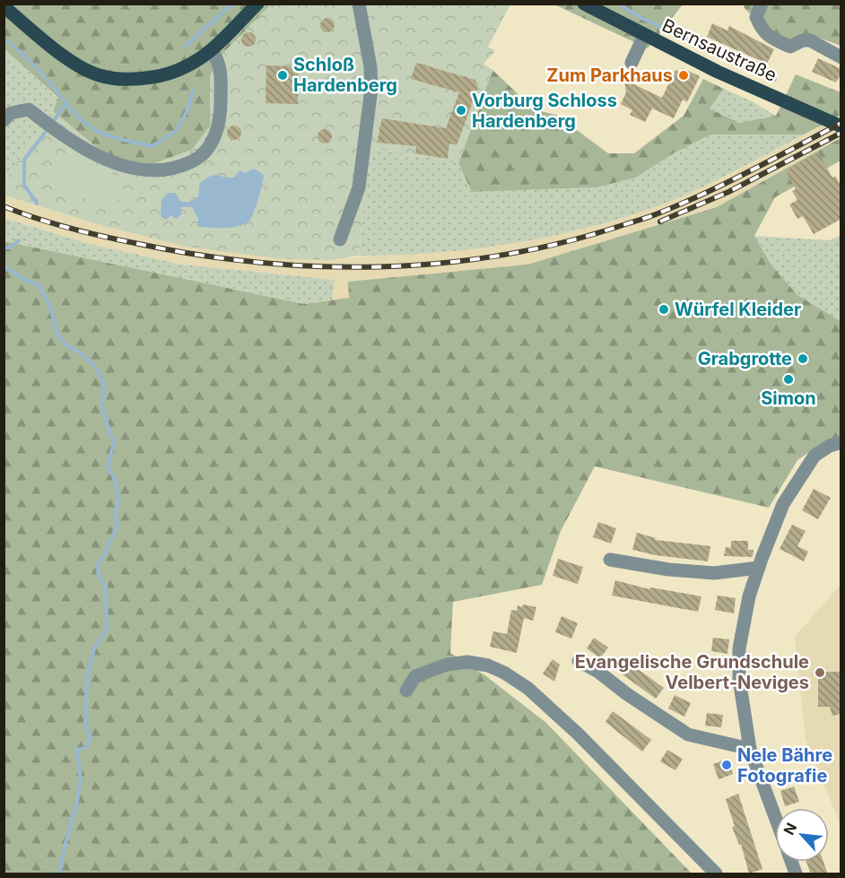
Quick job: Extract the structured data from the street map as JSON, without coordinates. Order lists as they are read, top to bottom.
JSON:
{
  "streets": {
    "main road": ["Bernsaustraße"]
  },
  "places": [
    "Schloß Hardenberg",
    "Zum Parkhaus",
    "Vorburg Schloss Hardenberg",
    "Würfel Kleider",
    "Grabgrotte",
    "Simon",
    "Evangelische Grundschule Velbert-Neviges",
    "Nele Bähre Fotografie"
  ],
  "north": "top left"
}
